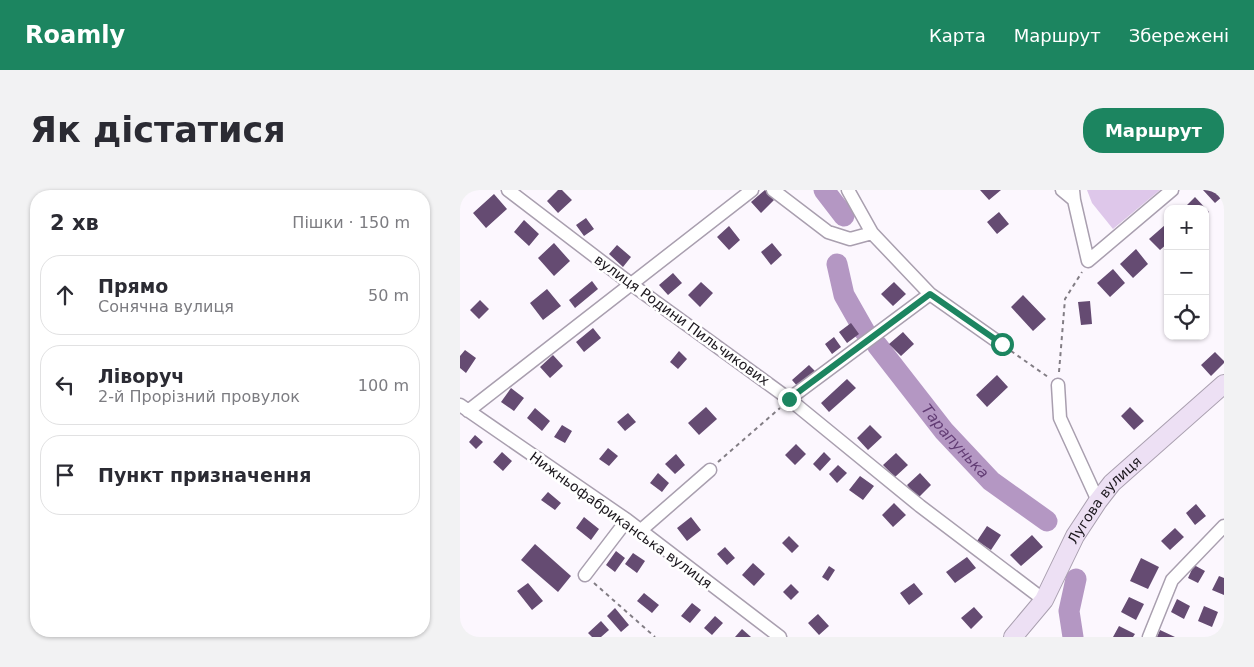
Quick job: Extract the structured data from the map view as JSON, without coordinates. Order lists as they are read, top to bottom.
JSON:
{
  "streets": {
    "street": ["вулиця Родини Пильчикових", "Лугова вулиця", "Нижньофабриканська вулиця"]
  },
  "crossings": [
    ["вулиця Родини Пильчикових", "Лугова вулиця"]
  ],
  "water": ["Тарапунька"],
  "page": {
    "header": "Roamly",
    "nav": ["Карта", "Маршрут", "Збережені"],
    "buttons": "Маршрут",
    "title": "Як дістатися",
    "heading": ["2 хв", "Пішки · 150 m"],
    "map_buttons": ["+", "−"],
    "list": [
      ["Прямо", "Сонячна вулиця", "50 m"],
      ["Ліворуч", "2-й Прорізний провулок", "100 m"],
      "Пункт призначення"
    ]
  }
}
